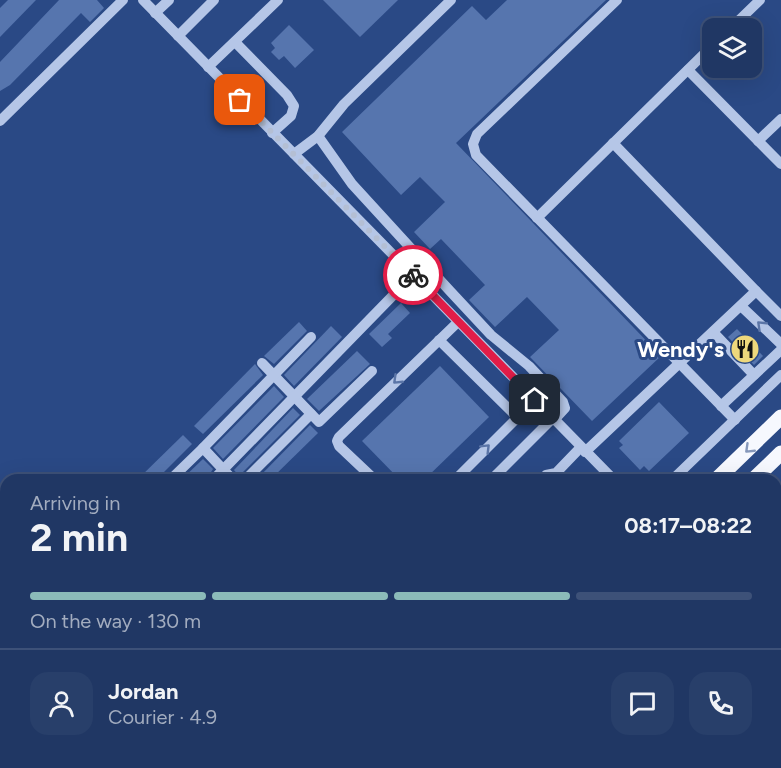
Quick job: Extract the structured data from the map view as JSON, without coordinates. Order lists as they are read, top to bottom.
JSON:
{
  "places": {
    "restaurant": ["Wendy's"]
  },
  "page": {
    "heading": ["2 min", "Arriving in", "08:17–08:22"],
    "panel": ["Jordan", "Courier · 4.9"],
    "bar": "On the way · 130 m"
  }
}
